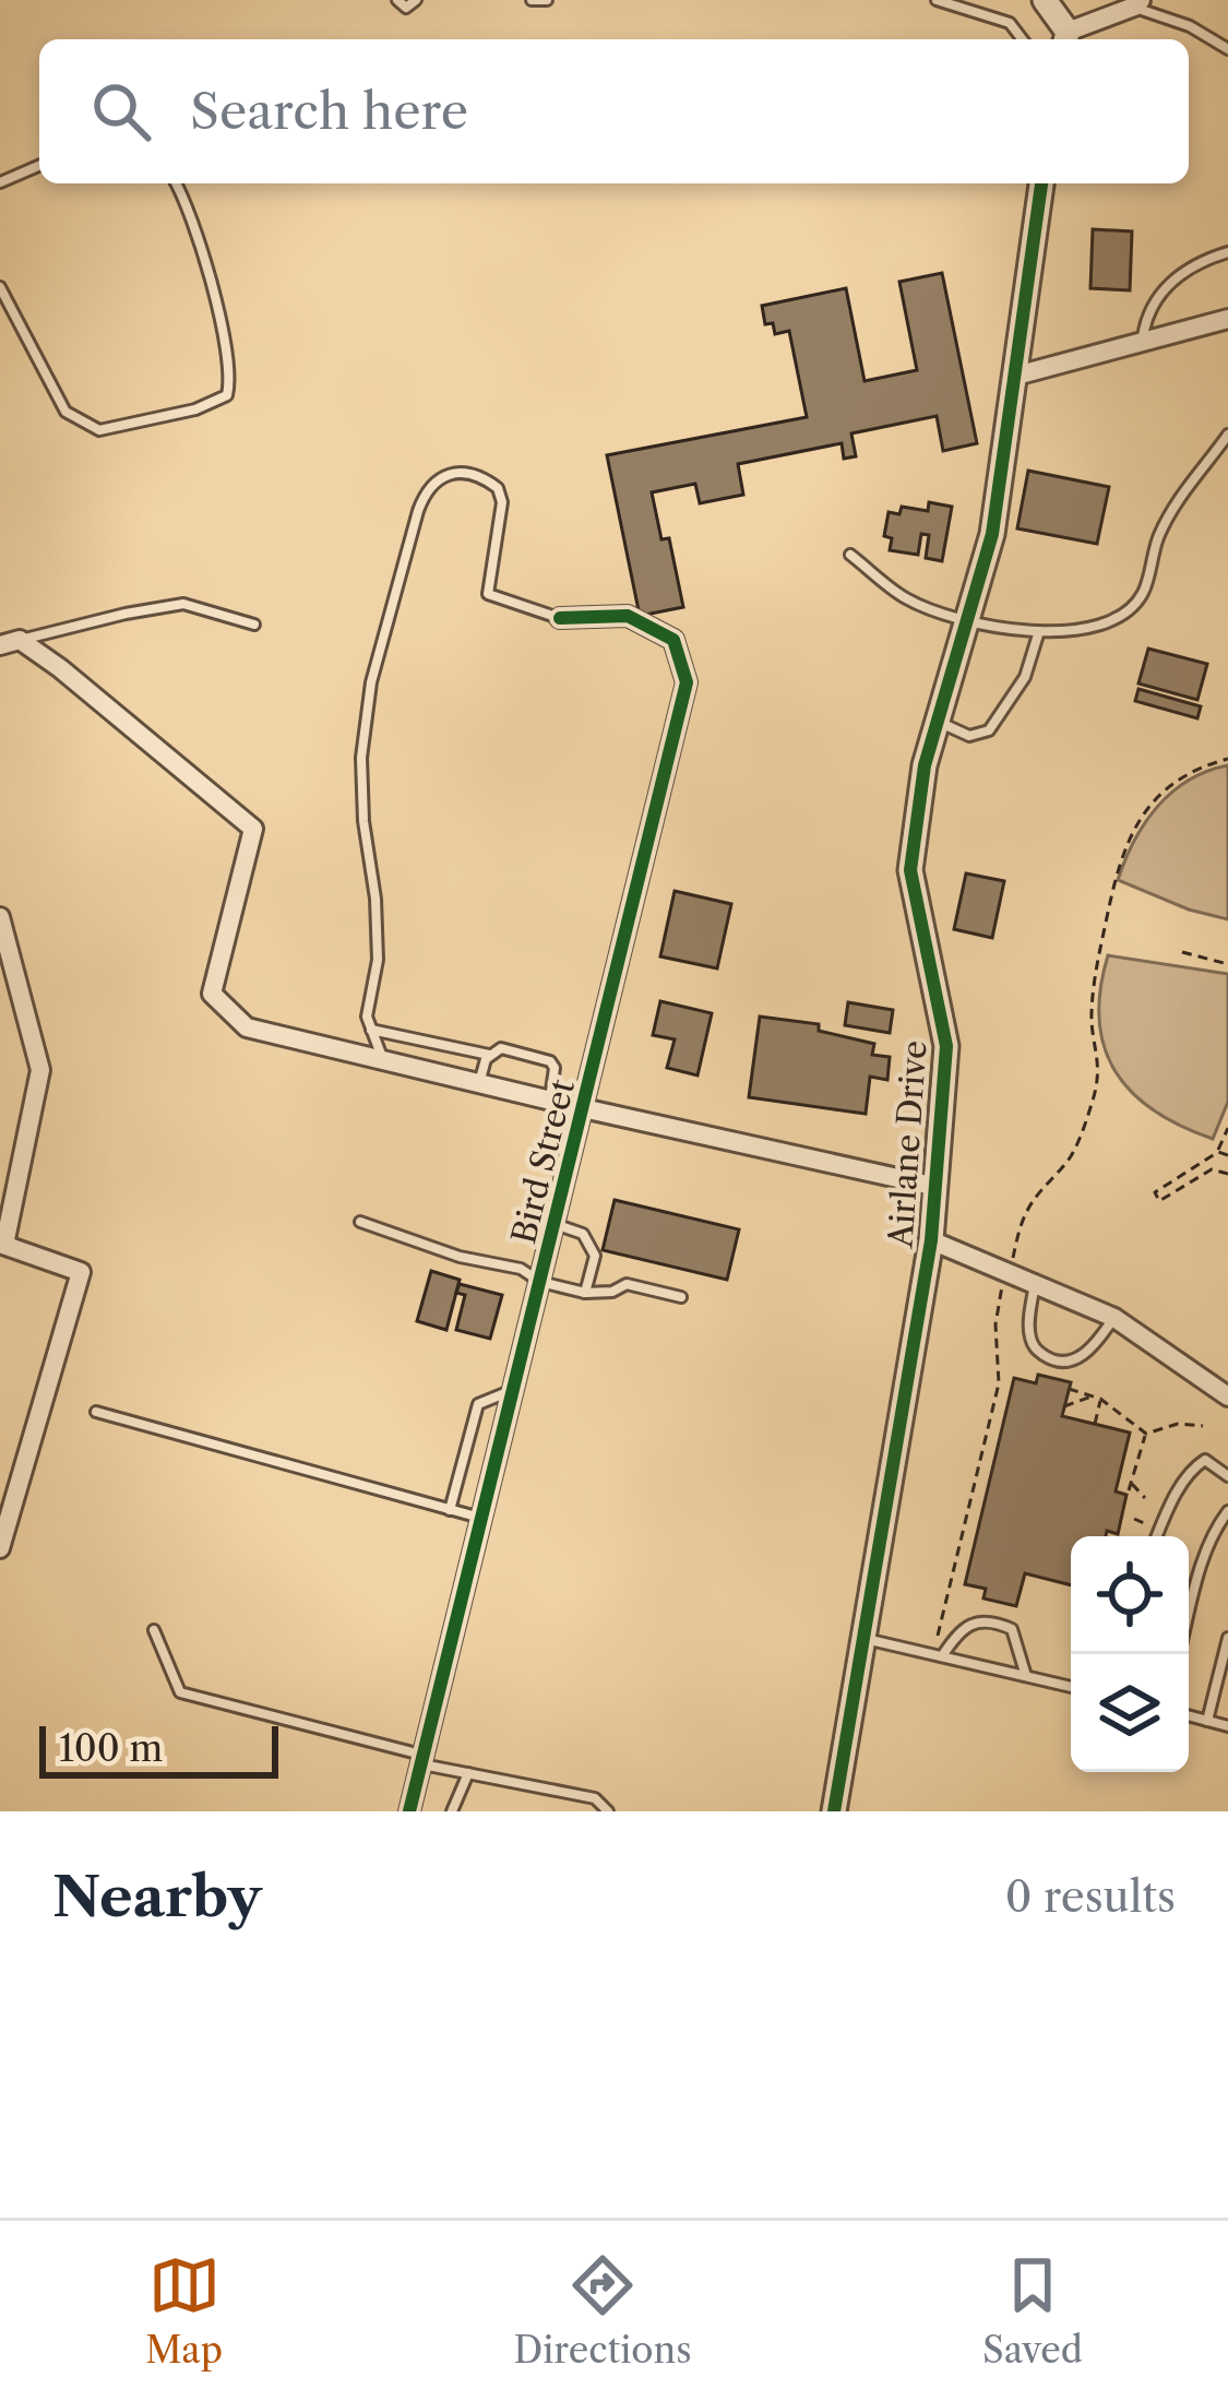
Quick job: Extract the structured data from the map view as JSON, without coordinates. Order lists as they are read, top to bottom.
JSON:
{
  "streets": {
    "street": ["Airlane Drive", "Bird Street"]
  },
  "scale_bar": "100 m",
  "page": {
    "search": "Search here",
    "scale": "100 m",
    "heading": ["Nearby", "0 results"],
    "nav": ["Map", "Directions", "Saved"]
  }
}
